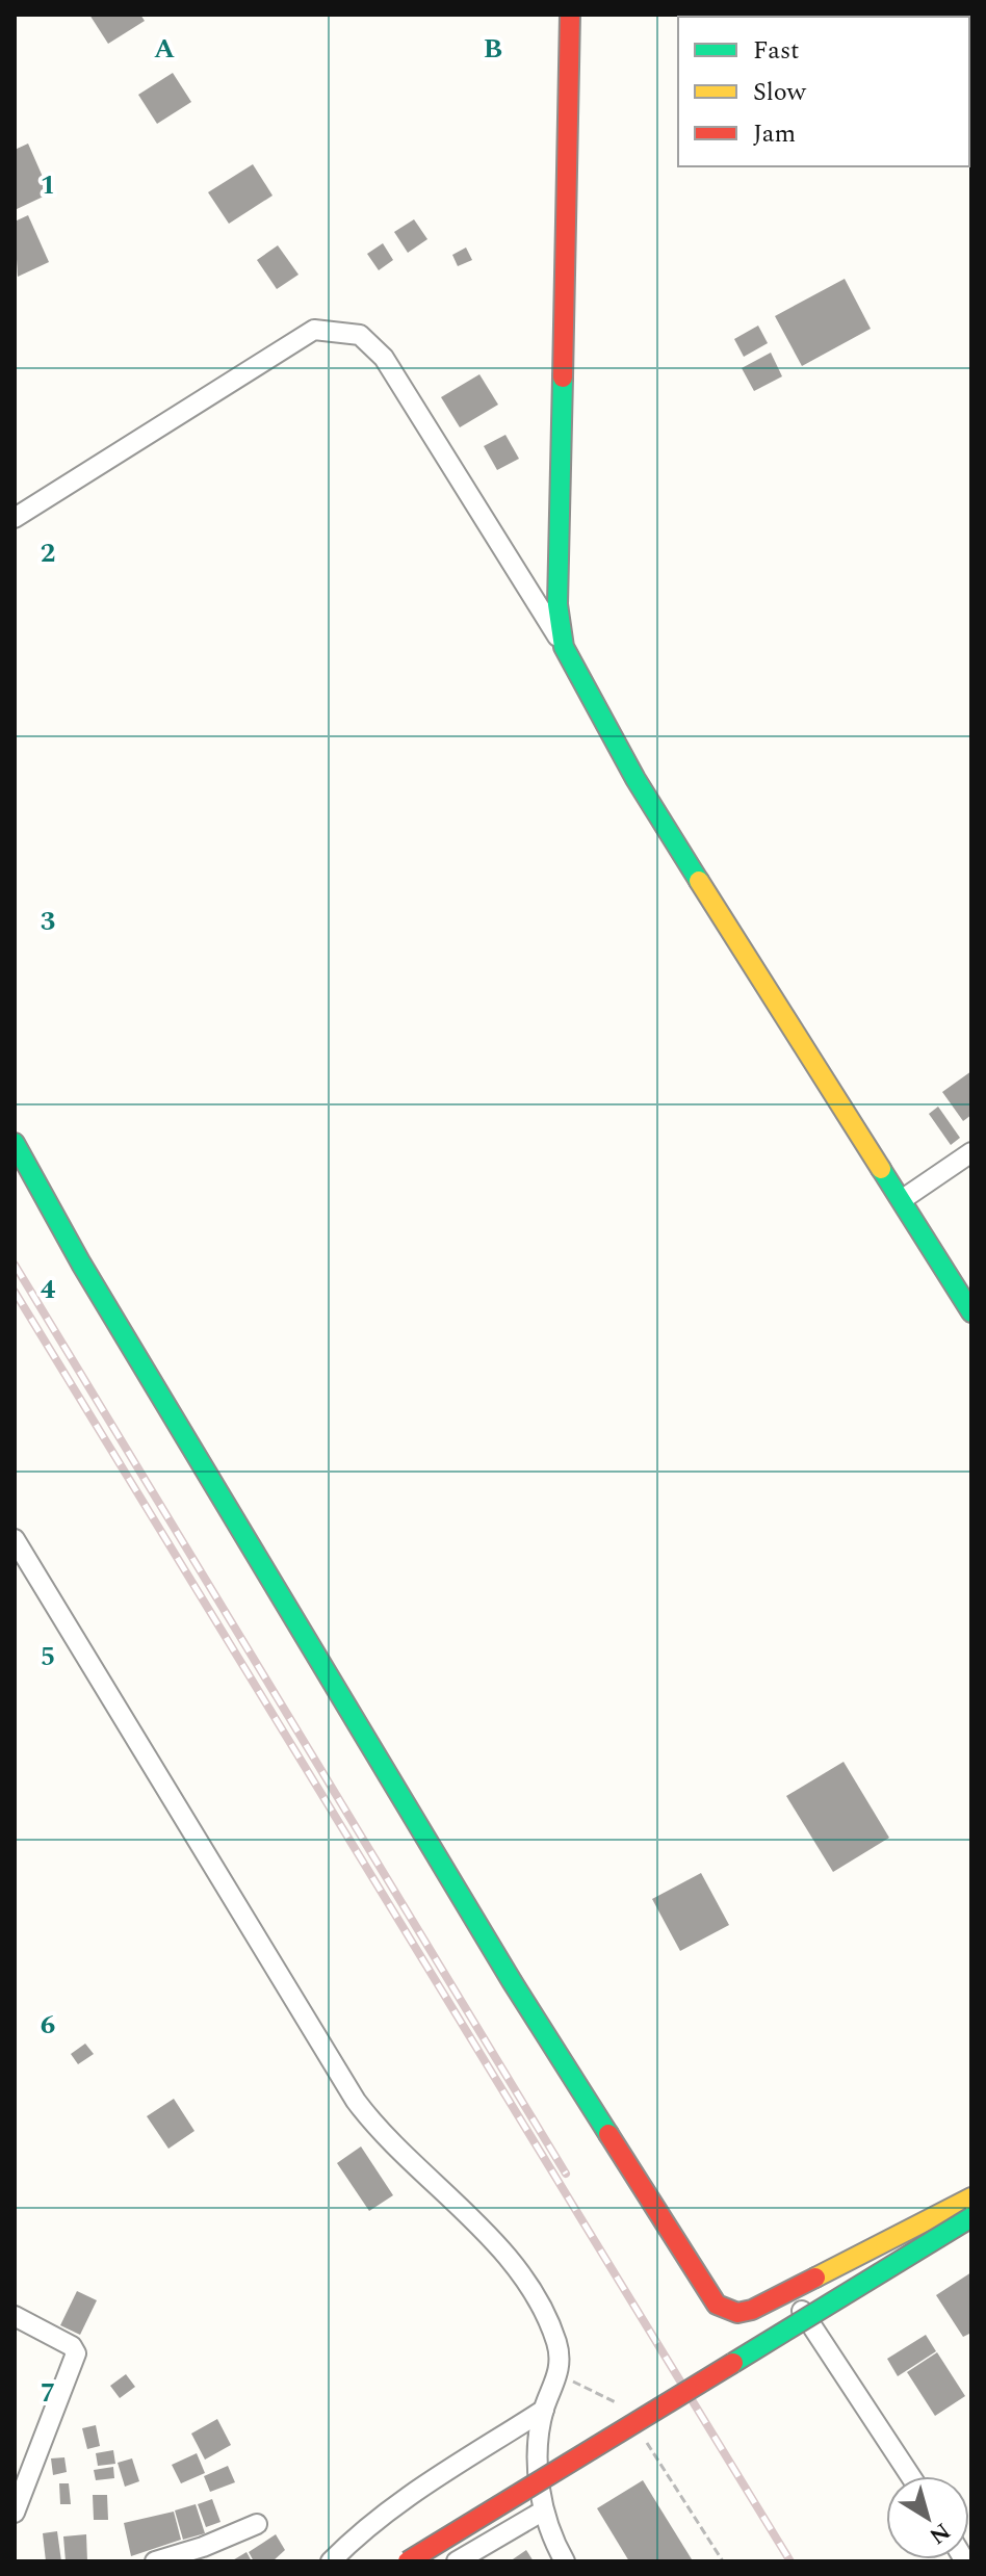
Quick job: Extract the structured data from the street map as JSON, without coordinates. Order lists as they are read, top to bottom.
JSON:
{
  "legend": ["Fast", "Slow", "Jam"],
  "north": "bottom right",
  "grid": {
    "columns": ["A", "B"],
    "rows": [
      "1",
      "2",
      "3",
      "4",
      "5",
      "6",
      "7"
    ]
  }
}
